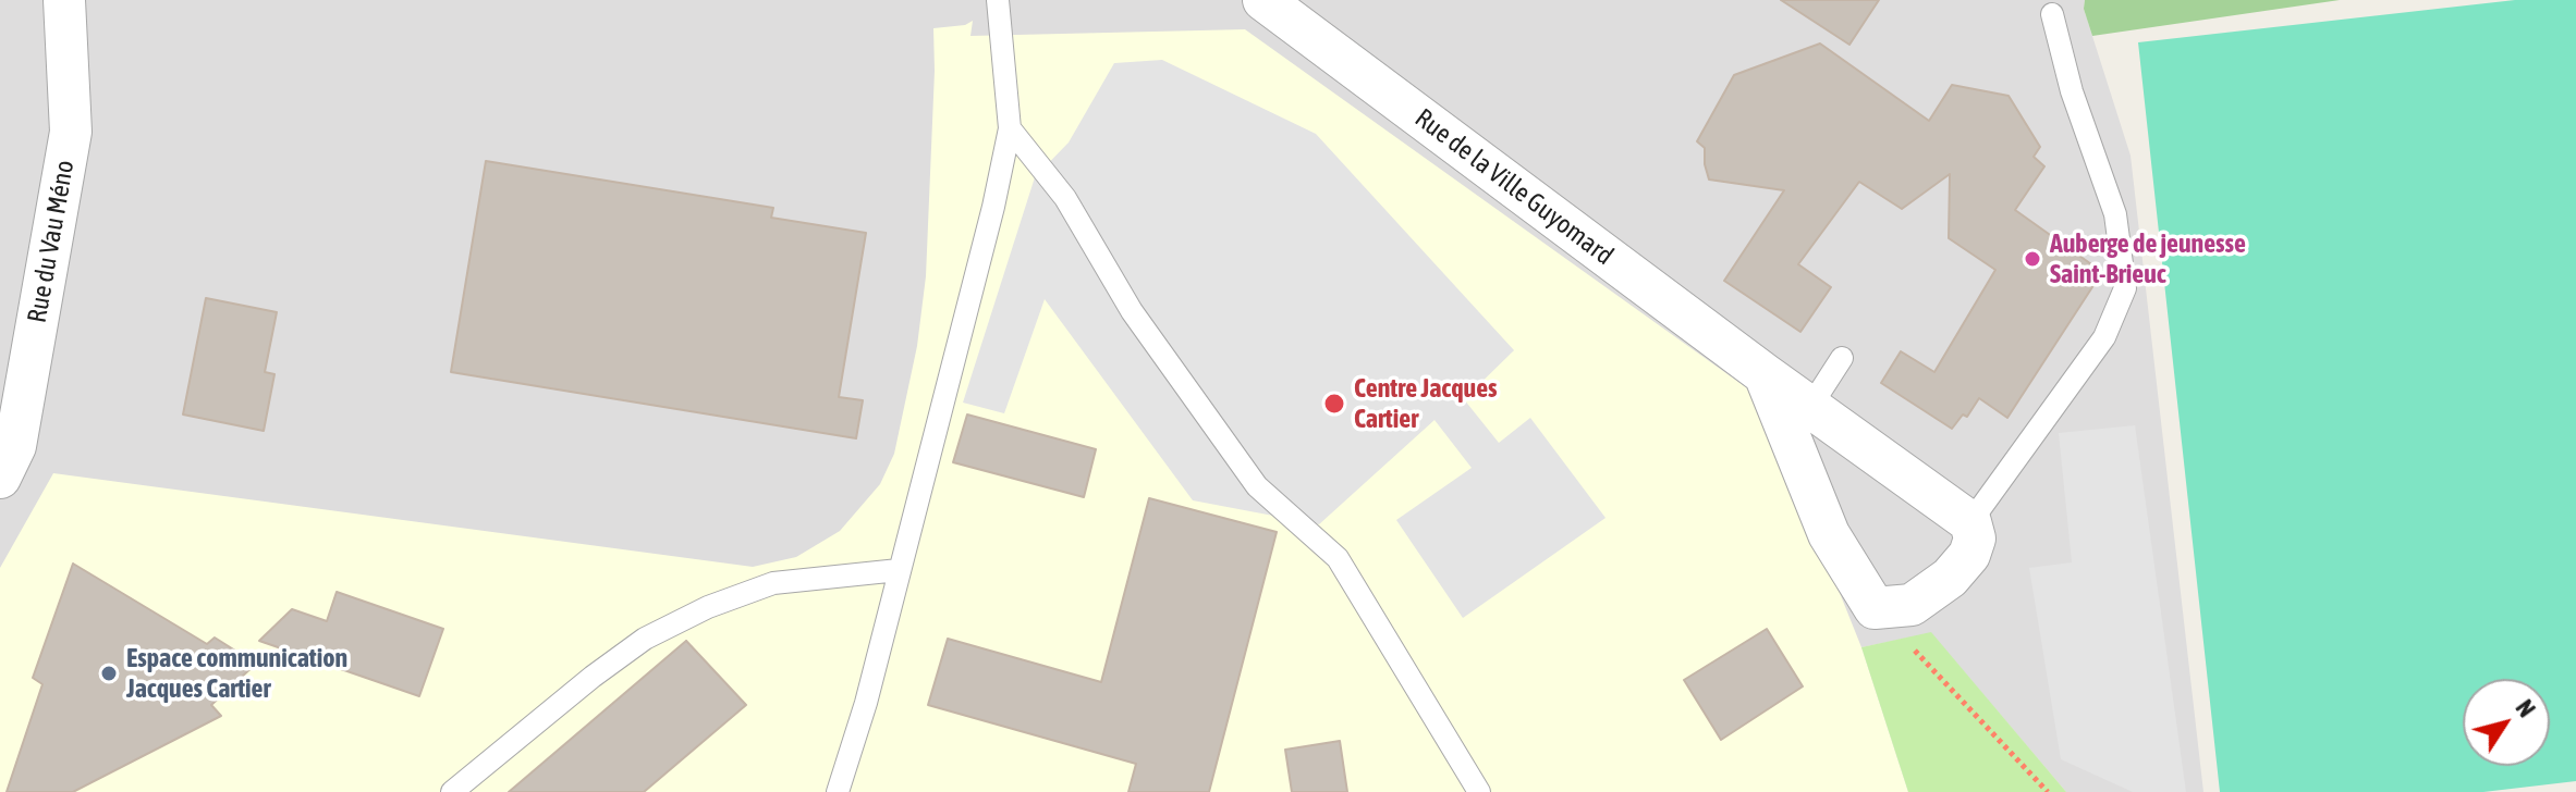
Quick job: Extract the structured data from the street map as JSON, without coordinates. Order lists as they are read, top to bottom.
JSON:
{
  "streets": {
    "street": ["Rue de la Ville Guyomard", "Rue du Vau Méno"]
  },
  "places": ["Auberge de jeunesse Saint-Brieuc", "Centre Jacques Cartier", "Espace communication Jacques Cartier"],
  "north": "top right"
}
